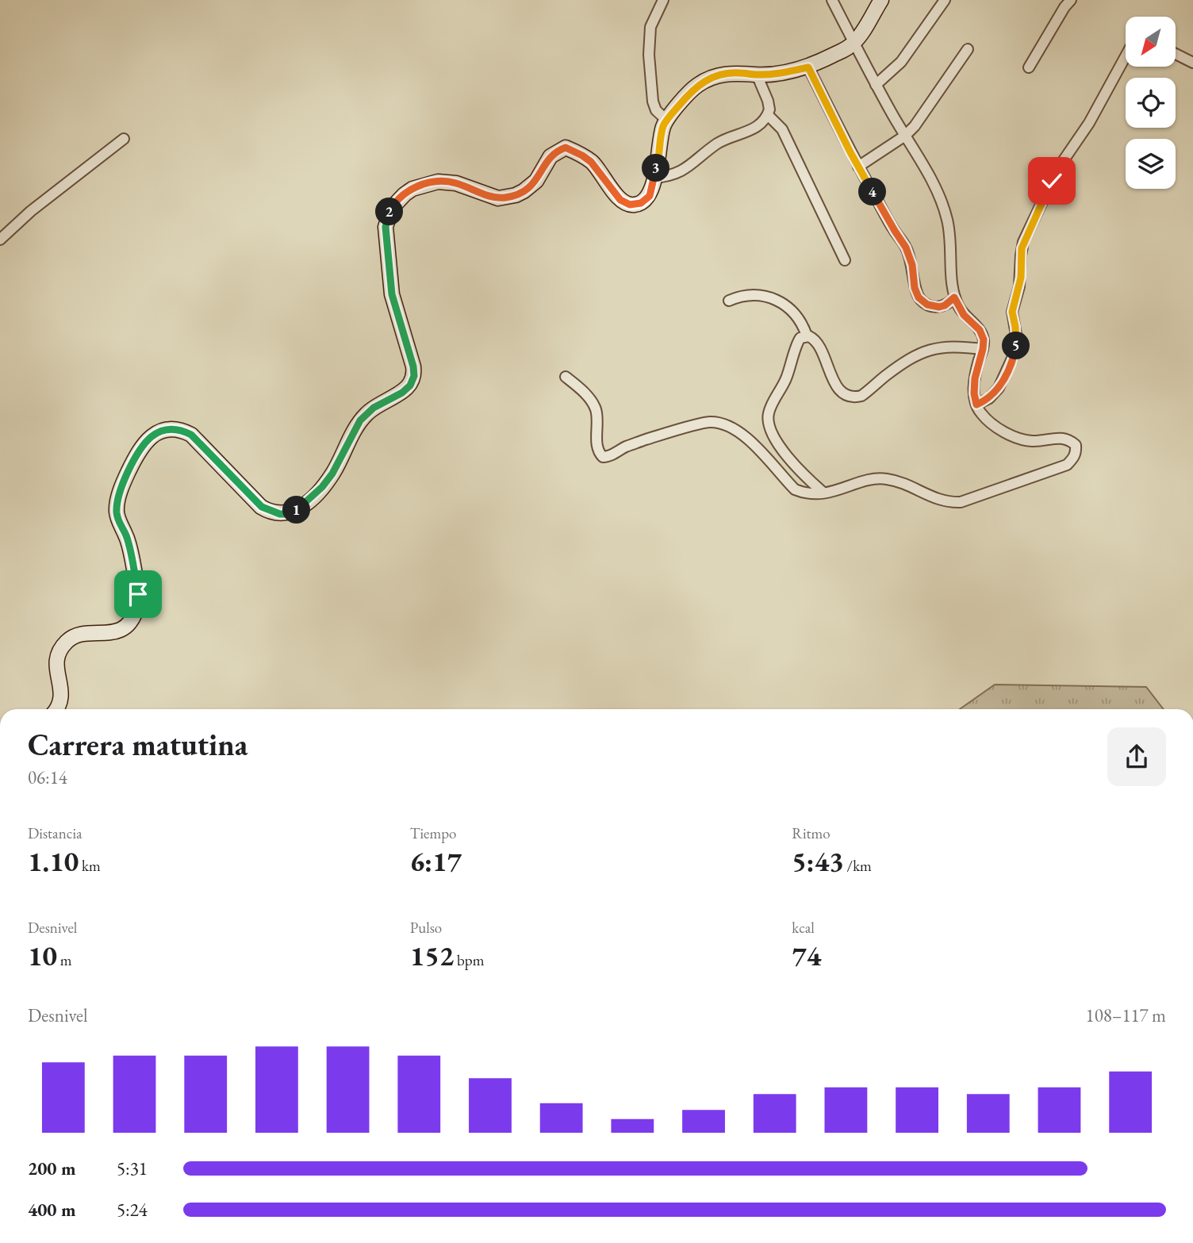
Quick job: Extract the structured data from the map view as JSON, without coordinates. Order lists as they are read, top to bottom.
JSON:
{
  "north": "bottom left",
  "page": {
    "pins": [
      "3",
      "4",
      "2",
      "5",
      "1"
    ],
    "heading": ["Carrera matutina", "06:14"],
    "stats": [
      ["Distancia", "1.10 km"],
      ["Tiempo", "6:17"],
      ["Ritmo", "5:43 /km"],
      ["Desnivel", "10 m"],
      ["Pulso", "152 bpm"],
      ["kcal", "74"]
    ],
    "chart": ["Desnivel", "108–117 m"],
    "list": [
      {
        "name": "200 m",
        "note": "5:31"
      },
      {
        "name": "400 m",
        "note": "5:24"
      }
    ]
  }
}
